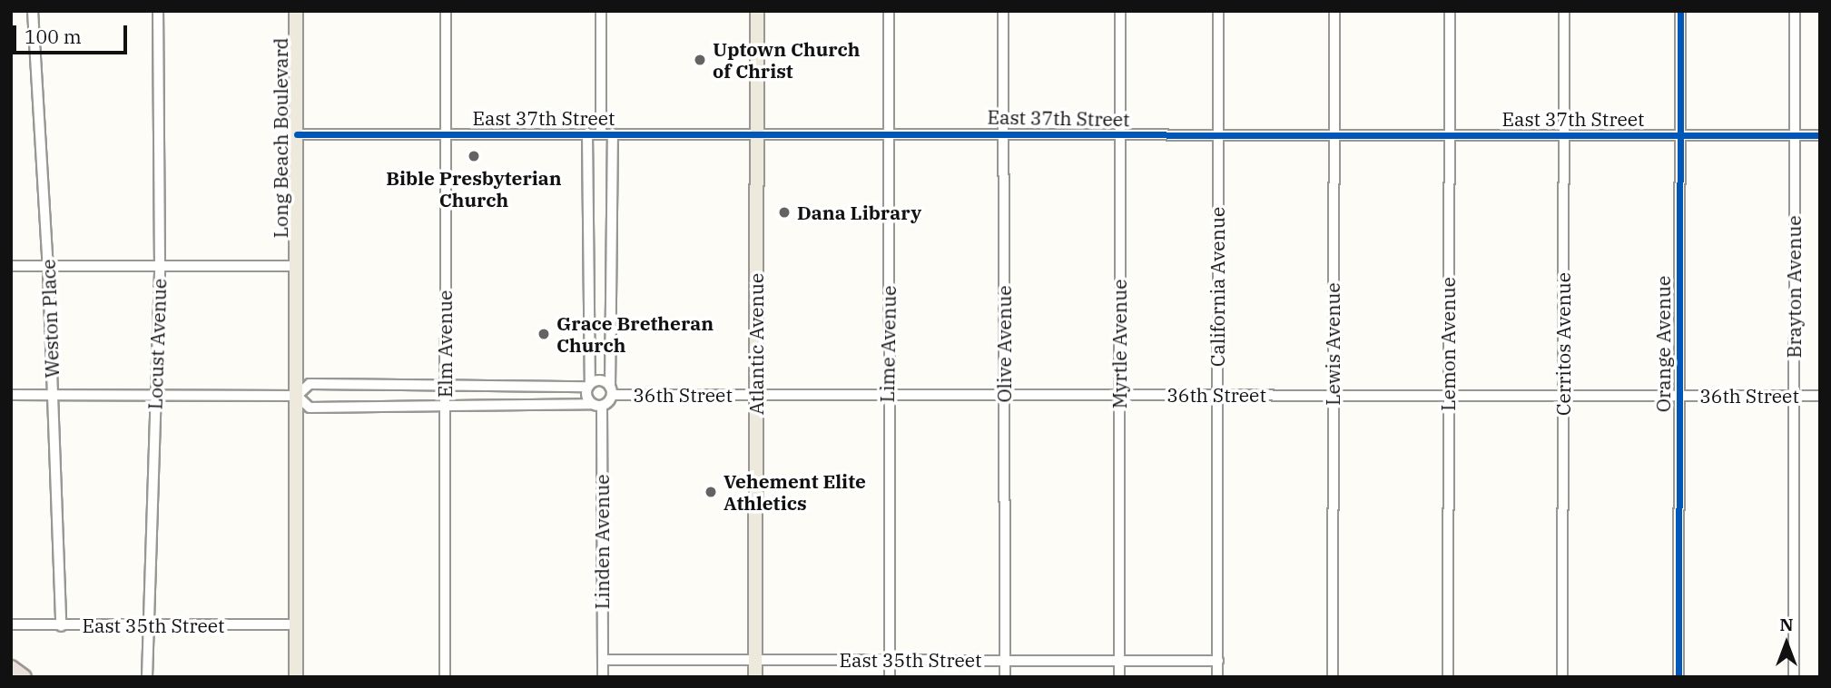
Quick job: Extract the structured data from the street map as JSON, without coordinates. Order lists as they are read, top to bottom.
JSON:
{
  "streets": {
    "main road": ["Long Beach Boulevard", "Atlantic Avenue"],
    "street": [
      "East 37th Street",
      "California Avenue",
      "Brayton Avenue",
      "Weston Place",
      "Locust Avenue",
      "Elm Avenue",
      "Lime Avenue",
      "Olive Avenue",
      "Myrtle Avenue",
      "Lewis Avenue",
      "Lemon Avenue",
      "Cerritos Avenue",
      "Orange Avenue",
      "36th Street",
      "Linden Avenue",
      "East 35th Street"
    ]
  },
  "crossings": [
    ["East 37th Street", "Long Beach Boulevard"],
    ["East 37th Street", "California Avenue"],
    ["East 37th Street", "Brayton Avenue"],
    ["East 37th Street", "Elm Avenue"],
    ["East 37th Street", "Atlantic Avenue"],
    ["East 37th Street", "Lime Avenue"],
    ["East 37th Street", "Olive Avenue"],
    ["East 37th Street", "Myrtle Avenue"],
    ["East 37th Street", "Lewis Avenue"],
    ["East 37th Street", "Lemon Avenue"],
    ["East 37th Street", "Cerritos Avenue"],
    ["East 37th Street", "Orange Avenue"],
    ["Long Beach Boulevard", "East 35th Street"],
    ["California Avenue", "36th Street"],
    ["California Avenue", "East 35th Street"],
    ["Brayton Avenue", "36th Street"],
    ["Weston Place", "East 35th Street"],
    ["Locust Avenue", "East 35th Street"],
    ["Atlantic Avenue", "36th Street"],
    ["Atlantic Avenue", "East 35th Street"],
    ["Lime Avenue", "36th Street"],
    ["Lime Avenue", "East 35th Street"],
    ["Olive Avenue", "36th Street"],
    ["Olive Avenue", "East 35th Street"],
    ["Myrtle Avenue", "36th Street"],
    ["Myrtle Avenue", "East 35th Street"],
    ["Lewis Avenue", "36th Street"],
    ["Lemon Avenue", "36th Street"],
    ["Cerritos Avenue", "36th Street"],
    ["Orange Avenue", "36th Street"],
    ["36th Street", "Linden Avenue"],
    ["Linden Avenue", "East 35th Street"]
  ],
  "places": [
    "Uptown Church of Christ",
    "Bible Presbyterian Church",
    "Dana Library",
    "Grace Bretheran Church",
    "Vehement Elite Athletics"
  ],
  "scale_bar": "100 m",
  "north": "top"
}
